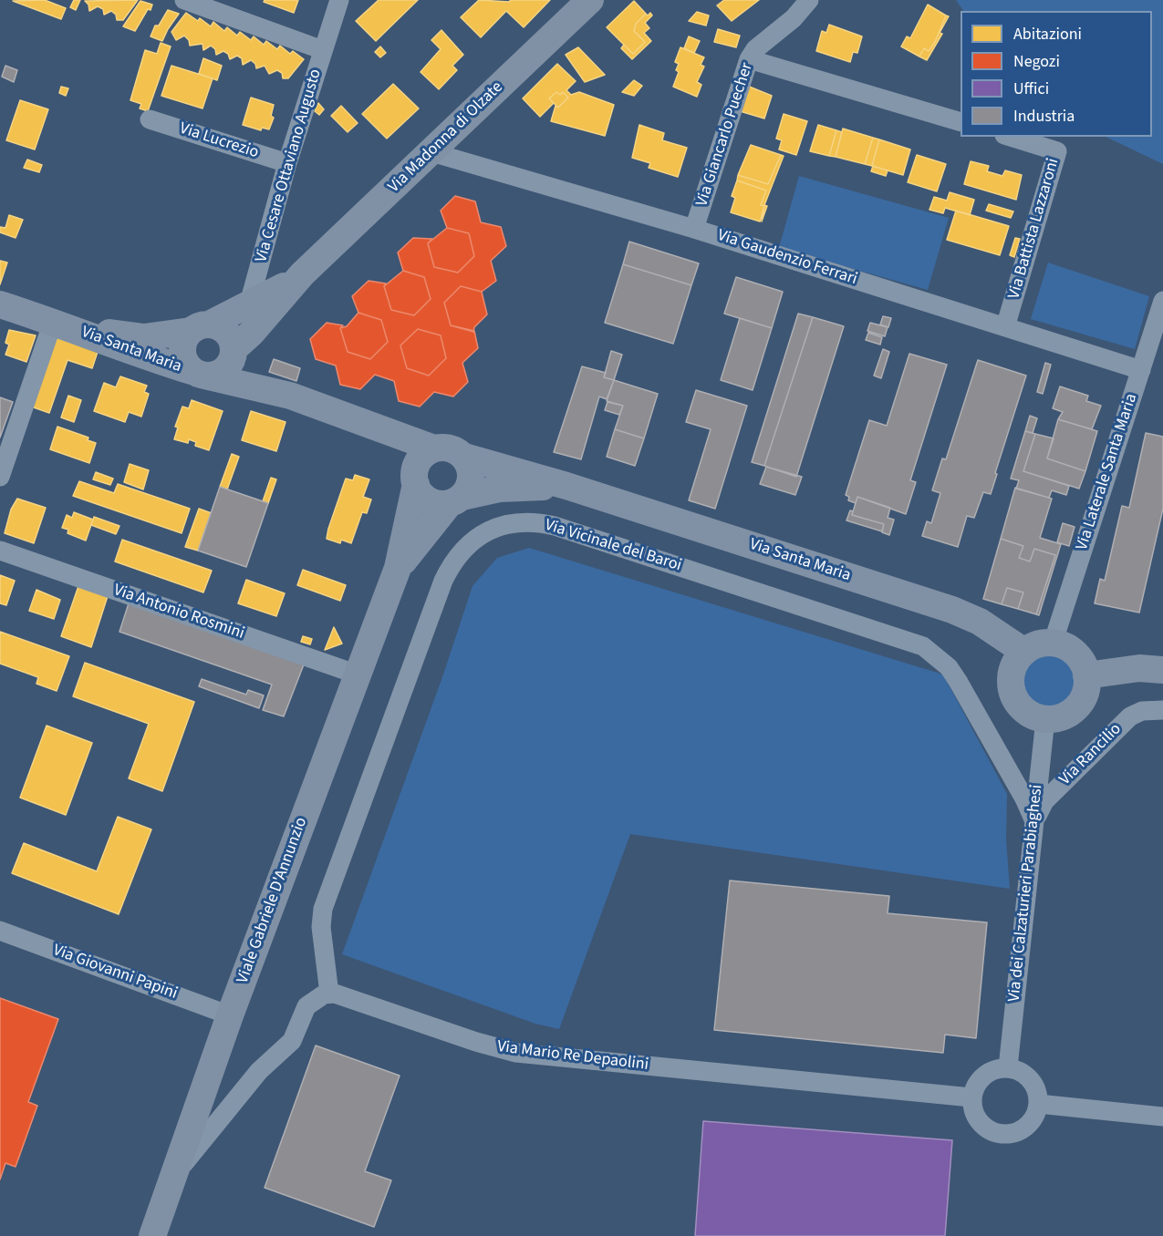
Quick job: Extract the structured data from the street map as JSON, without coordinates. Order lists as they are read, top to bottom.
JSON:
{
  "streets": {
    "street": [
      "Via Giancarlo Puecher",
      "Via Madonna di Olzate",
      "Via Lucrezio",
      "Via Cesare Ottaviano Augusto",
      "Via Battista Lazzaroni",
      "Via Gaudenzio Ferrari",
      "Via Santa Maria",
      "Via Laterale Santa Maria",
      "Via Vicinale del Baroi",
      "Via Antonio Rosmini",
      "Via Rancilio",
      "Via dei Calzaturieri Parabiaghesi",
      "Viale Gabriele D'Annunzio",
      "Via Giovanni Papini",
      "Via Mario Re Depaolini"
    ]
  },
  "crossings": [
    ["Via Giancarlo Puecher", "Via Gaudenzio Ferrari"],
    ["Via Madonna di Olzate", "Via Cesare Ottaviano Augusto"],
    ["Via Madonna di Olzate", "Via Gaudenzio Ferrari"],
    ["Via Madonna di Olzate", "Via Santa Maria"],
    ["Via Lucrezio", "Via Cesare Ottaviano Augusto"],
    ["Via Cesare Ottaviano Augusto", "Via Santa Maria"],
    ["Via Battista Lazzaroni", "Via Gaudenzio Ferrari"],
    ["Via Gaudenzio Ferrari", "Via Laterale Santa Maria"],
    ["Via Santa Maria", "Via Laterale Santa Maria"],
    ["Via Santa Maria", "Via dei Calzaturieri Parabiaghesi"],
    ["Via Santa Maria", "Viale Gabriele D'Annunzio"],
    ["Via Laterale Santa Maria", "Via dei Calzaturieri Parabiaghesi"],
    ["Via Vicinale del Baroi", "Via Rancilio"],
    ["Via Vicinale del Baroi", "Via dei Calzaturieri Parabiaghesi"],
    ["Via Vicinale del Baroi", "Via Mario Re Depaolini"],
    ["Via Antonio Rosmini", "Viale Gabriele D'Annunzio"],
    ["Via Rancilio", "Via dei Calzaturieri Parabiaghesi"],
    ["Via dei Calzaturieri Parabiaghesi", "Via Mario Re Depaolini"],
    ["Viale Gabriele D'Annunzio", "Via Giovanni Papini"]
  ],
  "legend": [
    "Abitazioni",
    "Negozi",
    "Uffici",
    "Industria"
  ]
}
